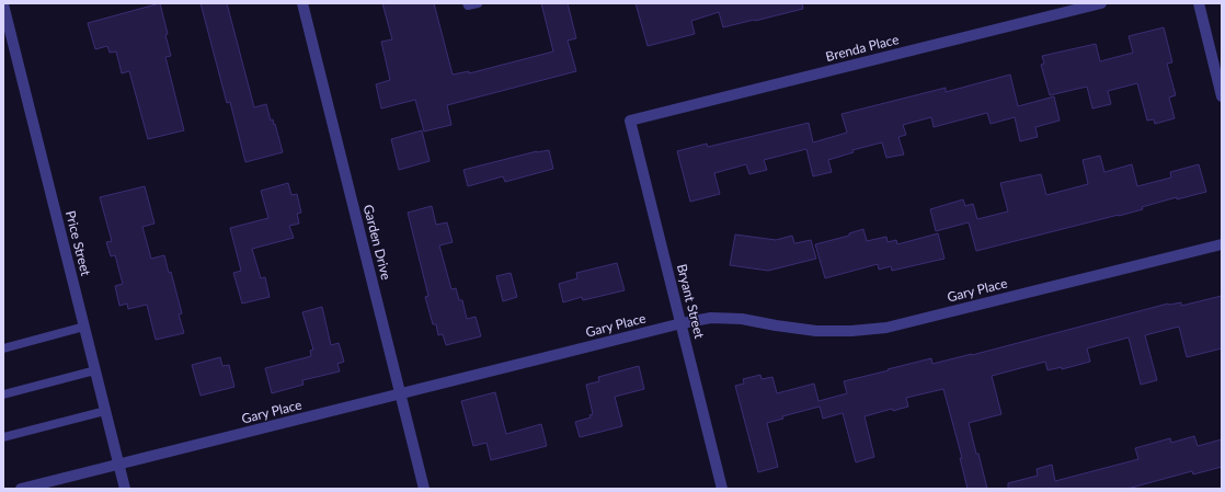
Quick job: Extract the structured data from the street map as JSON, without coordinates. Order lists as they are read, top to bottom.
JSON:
{
  "streets": {
    "street": [
      "Brenda Place",
      "Garden Drive",
      "Price Street",
      "Gary Place",
      "Bryant Street"
    ]
  },
  "crossings": [
    ["Brenda Place", "Bryant Street"],
    ["Garden Drive", "Gary Place"],
    ["Price Street", "Gary Place"],
    ["Gary Place", "Bryant Street"]
  ]
}
